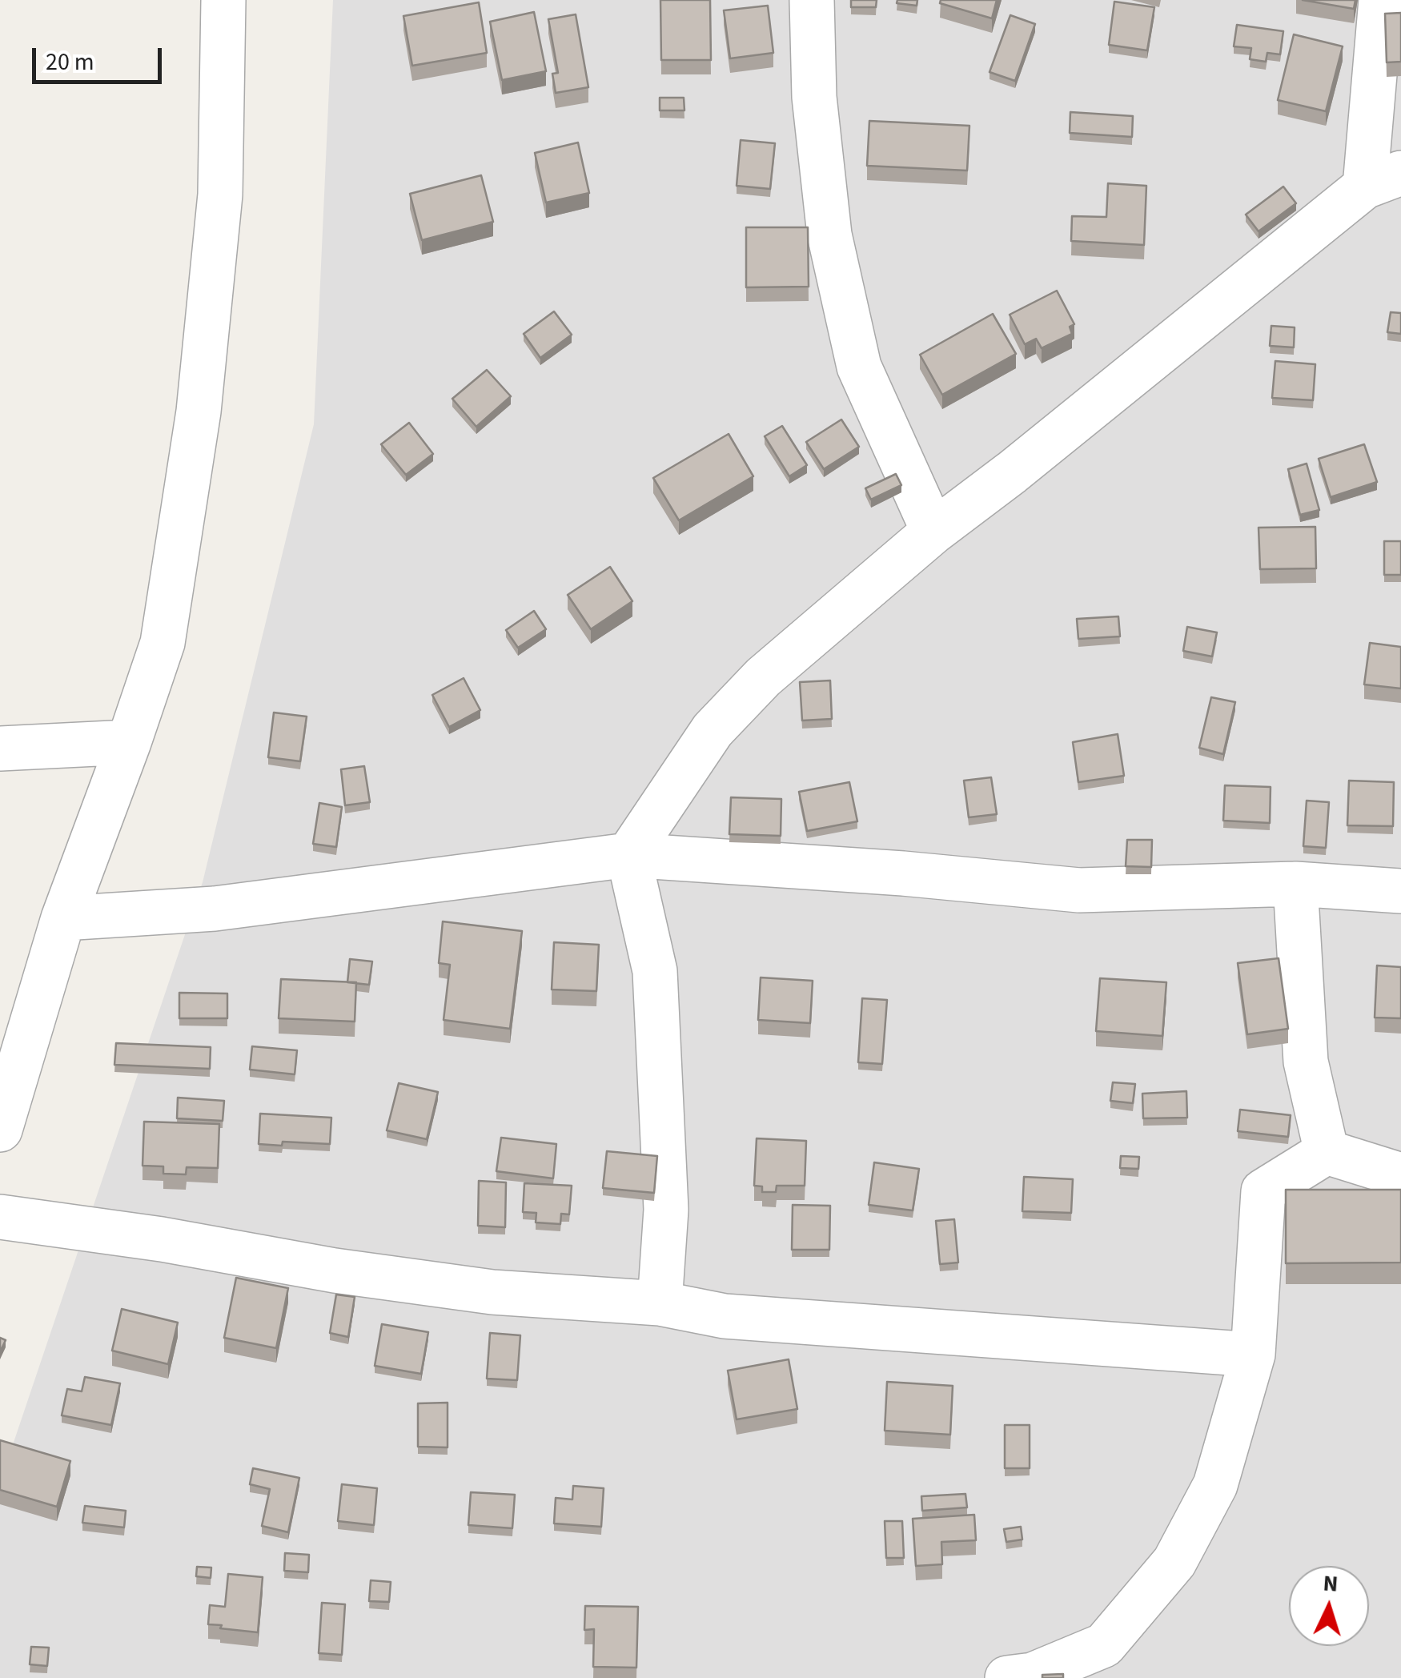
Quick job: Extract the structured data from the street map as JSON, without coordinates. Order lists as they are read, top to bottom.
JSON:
{
  "scale_bar": "20 m",
  "north": "top"
}
